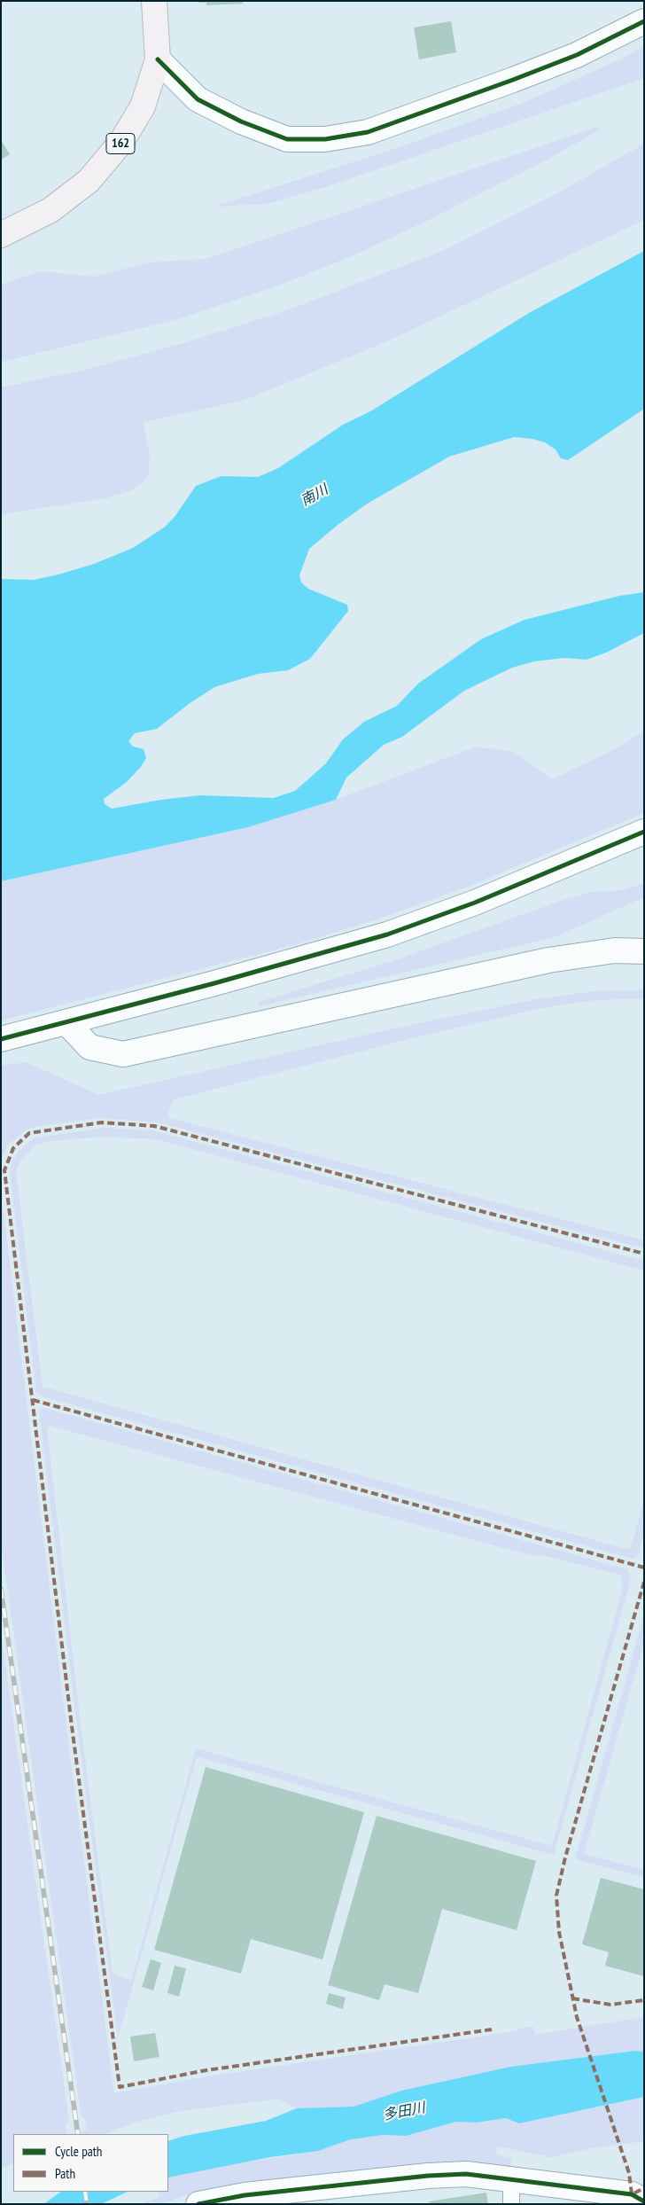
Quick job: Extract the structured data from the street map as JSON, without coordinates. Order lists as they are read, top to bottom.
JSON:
{
  "streets": {
    "highway": ["162"]
  },
  "water": ["南川", "多田川"],
  "legend": ["Cycle path", "Path"]
}
